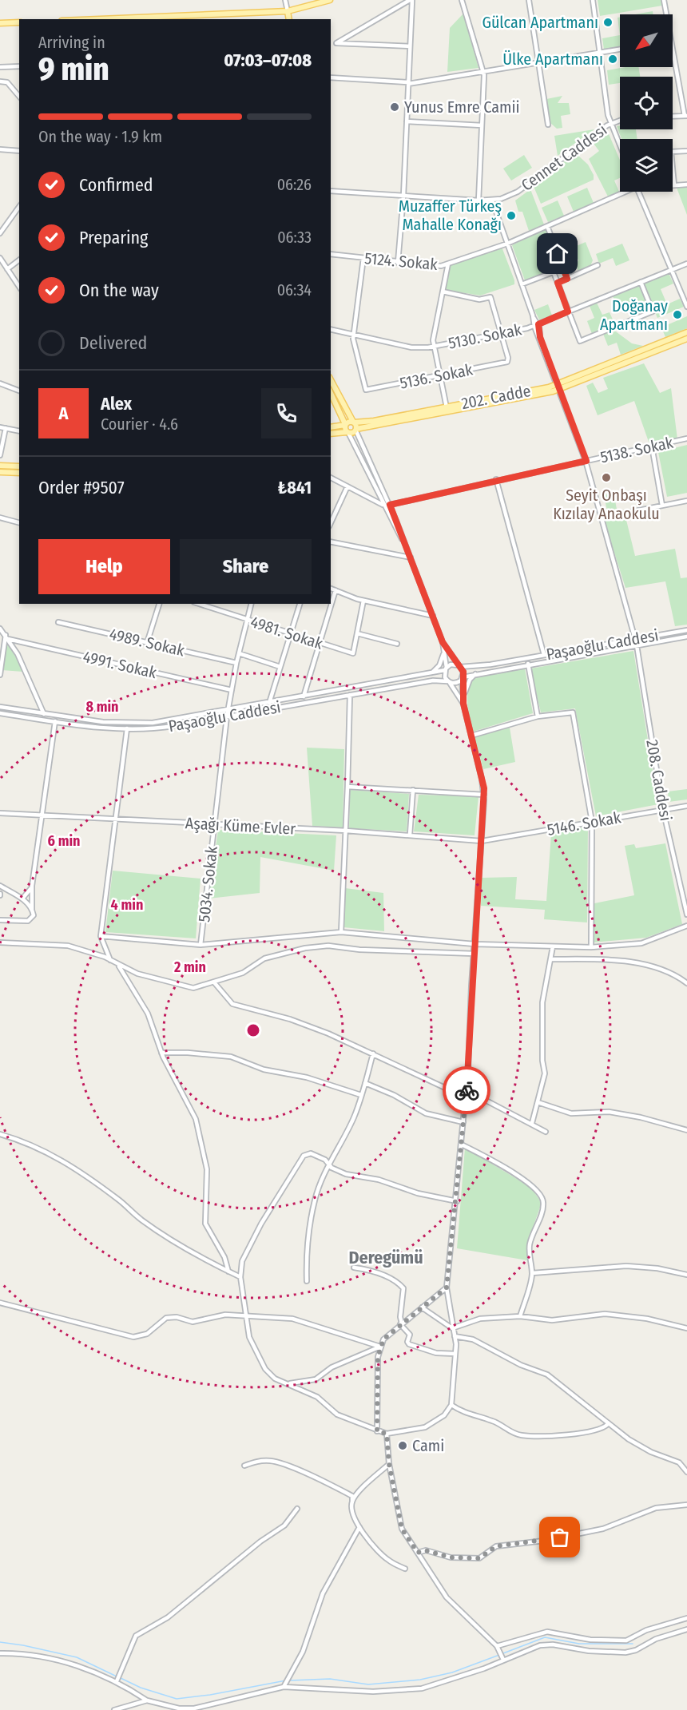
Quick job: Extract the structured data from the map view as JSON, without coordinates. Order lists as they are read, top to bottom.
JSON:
{
  "streets": {
    "main road": ["202. Cadde"],
    "street": [
      "Cennet Caddesi",
      "5124. Sokak",
      "5130. Sokak",
      "5136. Sokak",
      "5138. Sokak",
      "4981. Sokak",
      "4989. Sokak",
      "Paşaoğlu Caddesi",
      "4991. Sokak",
      "208. Caddesi",
      "5146. Sokak",
      "Aşağı Küme Evler",
      "5034. Sokak"
    ]
  },
  "crossings": [
    ["5130. Sokak", "5136. Sokak"],
    ["4981. Sokak", "5034. Sokak"],
    ["4989. Sokak", "5034. Sokak"],
    ["Paşaoğlu Caddesi", "208. Caddesi"],
    ["Paşaoğlu Caddesi", "5034. Sokak"],
    ["4991. Sokak", "5034. Sokak"],
    ["208. Caddesi", "5146. Sokak"],
    ["5146. Sokak", "Aşağı Küme Evler"],
    ["Aşağı Küme Evler", "5034. Sokak"]
  ],
  "districts": ["Deregümü"],
  "places": [
    "Gülcan Apartmanı",
    "Ülke Apartmanı",
    "Yunus Emre Camii",
    "Muzaffer Türkeş Mahalle Konağı",
    "Doğanay Apartmanı",
    "Seyit Onbaşı Kızılay Anaokulu",
    "Cami"
  ],
  "north": "bottom left",
  "page": {
    "heading": ["9 min", "Arriving in", "07:03–07:08"],
    "panel": [
      "Alex",
      "Courier · 4.6",
      "Order #9507",
      "₺841"
    ],
    "bar": "On the way · 1.9 km",
    "list": [
      ["Confirmed", "06:26"],
      ["Preparing", "06:33"],
      ["On the way", "06:34"],
      "Delivered"
    ],
    "round": "A",
    "buttons": ["Help", "Share"]
  },
  "rings": [
    "8 min",
    "6 min",
    "4 min",
    "2 min"
  ]
}
